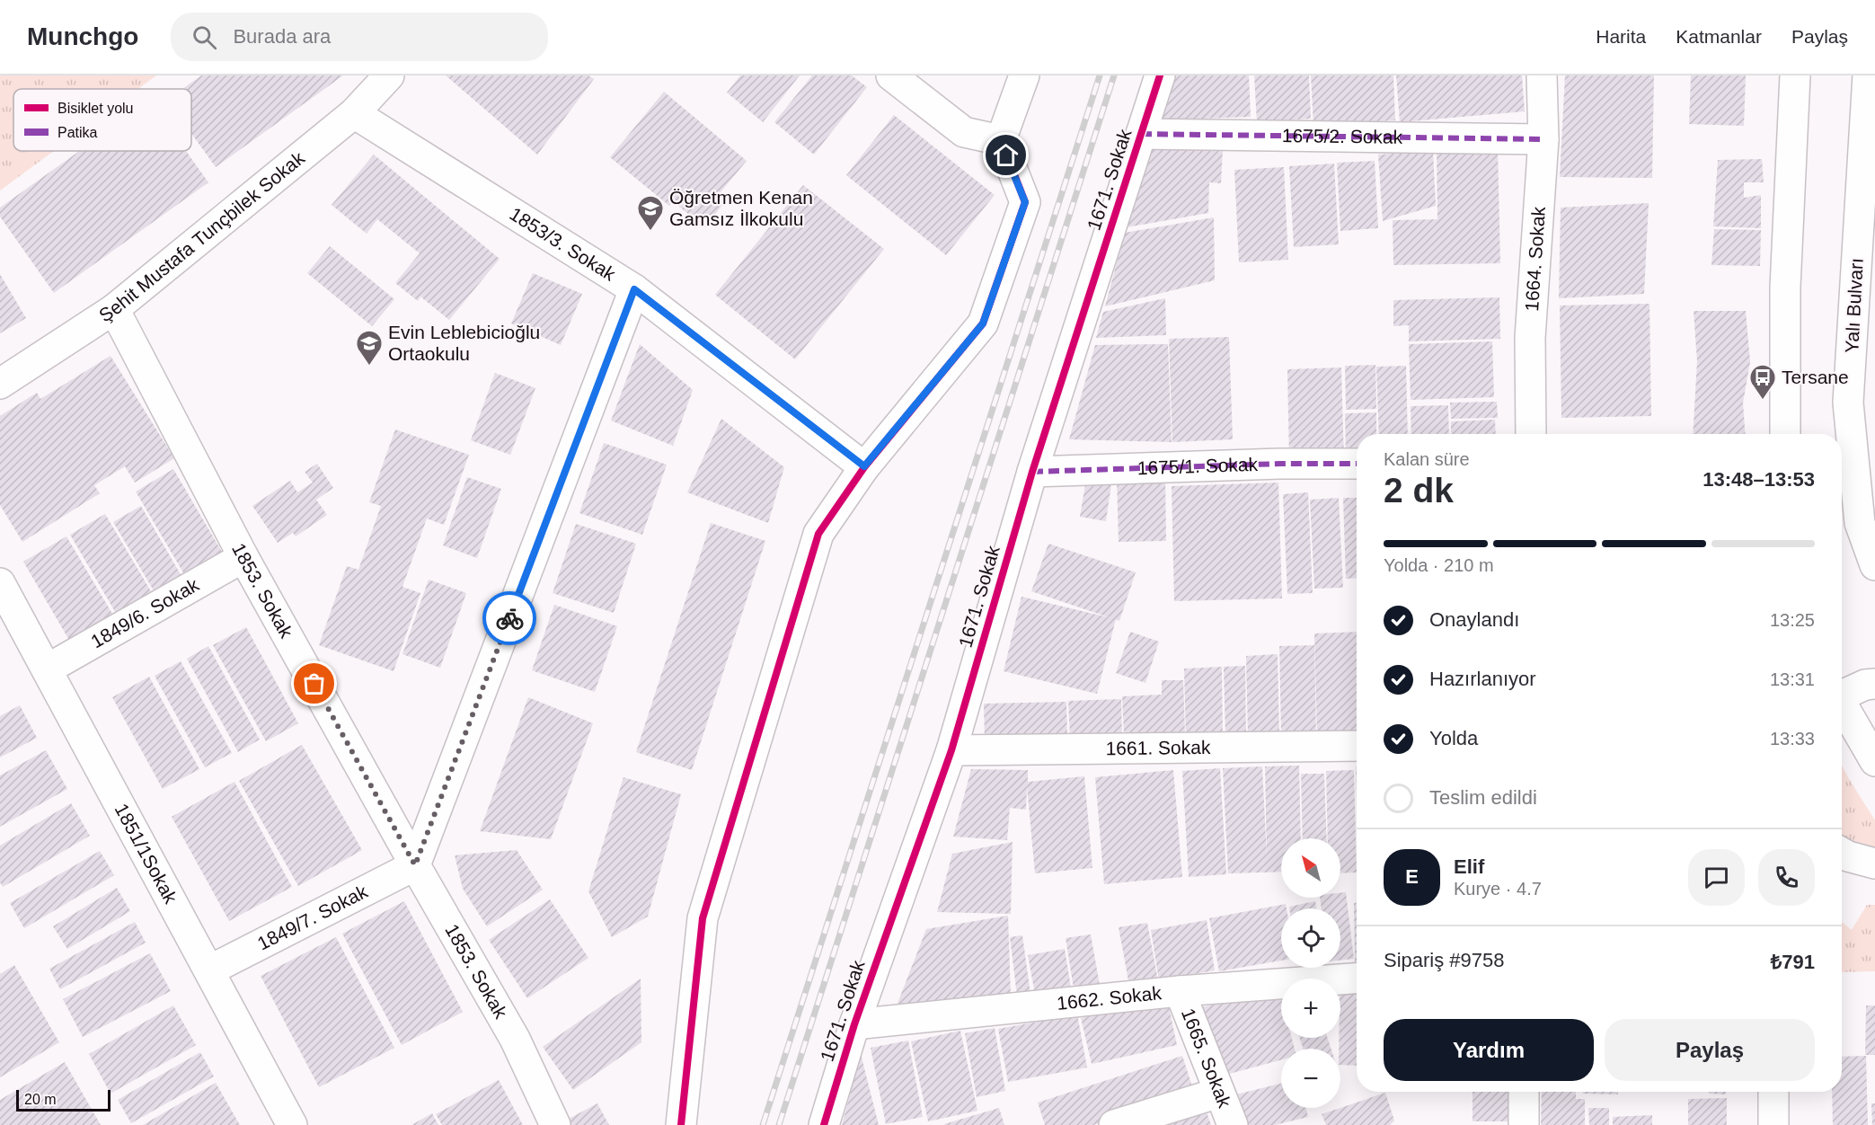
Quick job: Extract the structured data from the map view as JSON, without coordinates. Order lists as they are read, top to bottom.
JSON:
{
  "streets": {
    "street": [
      "1675/2. Sokak",
      "1671. Sokak",
      "Şehit Mustafa Tunçbilek Sokak",
      "1853/3. Sokak",
      "1664. Sokak",
      "Yalı Bulvarı",
      "1675/1. Sokak",
      "1853. Sokak",
      "1849/6. Sokak",
      "1661. Sokak",
      "1851/1Sokak",
      "1849/7. Sokak",
      "1662. Sokak",
      "1665. Sokak"
    ]
  },
  "crossings": [
    ["1675/2. Sokak", "1671. Sokak"],
    ["1675/2. Sokak", "1664. Sokak"],
    ["1671. Sokak", "1675/1. Sokak"],
    ["1671. Sokak", "1661. Sokak"],
    ["1671. Sokak", "1662. Sokak"],
    ["Şehit Mustafa Tunçbilek Sokak", "1853/3. Sokak"],
    ["Şehit Mustafa Tunçbilek Sokak", "1853. Sokak"],
    ["1853. Sokak", "1849/6. Sokak"],
    ["1853. Sokak", "1849/7. Sokak"],
    ["1849/6. Sokak", "1851/1Sokak"],
    ["1851/1Sokak", "1849/7. Sokak"],
    ["1662. Sokak", "1665. Sokak"]
  ],
  "places": {
    "school or university": ["Öğretmen Kenan Gamsız İlkokulu", "Evin Leblebicioğlu Ortaokulu"],
    "bus stop": ["Tersane"]
  },
  "legend": ["Bisiklet yolu", "Patika"],
  "scale_bar": "20 m",
  "north": "top left",
  "page": {
    "header": "Munchgo",
    "search": "Burada ara",
    "nav": ["Harita", "Katmanlar", "Paylaş"],
    "heading": ["2 dk", "Kalan süre", "13:48–13:53"],
    "panel": [
      "Elif",
      "Kurye · 4.7",
      "Sipariş #9758",
      "₺791"
    ],
    "bar": "Yolda · 210 m",
    "list": [
      ["Onaylandı", "13:25"],
      ["Hazırlanıyor", "13:31"],
      ["Yolda", "13:33"],
      "Teslim edildi"
    ],
    "map_buttons": ["+", "−"],
    "round": "E",
    "buttons": ["Yardım", "Paylaş"],
    "scale": "20 m"
  }
}
